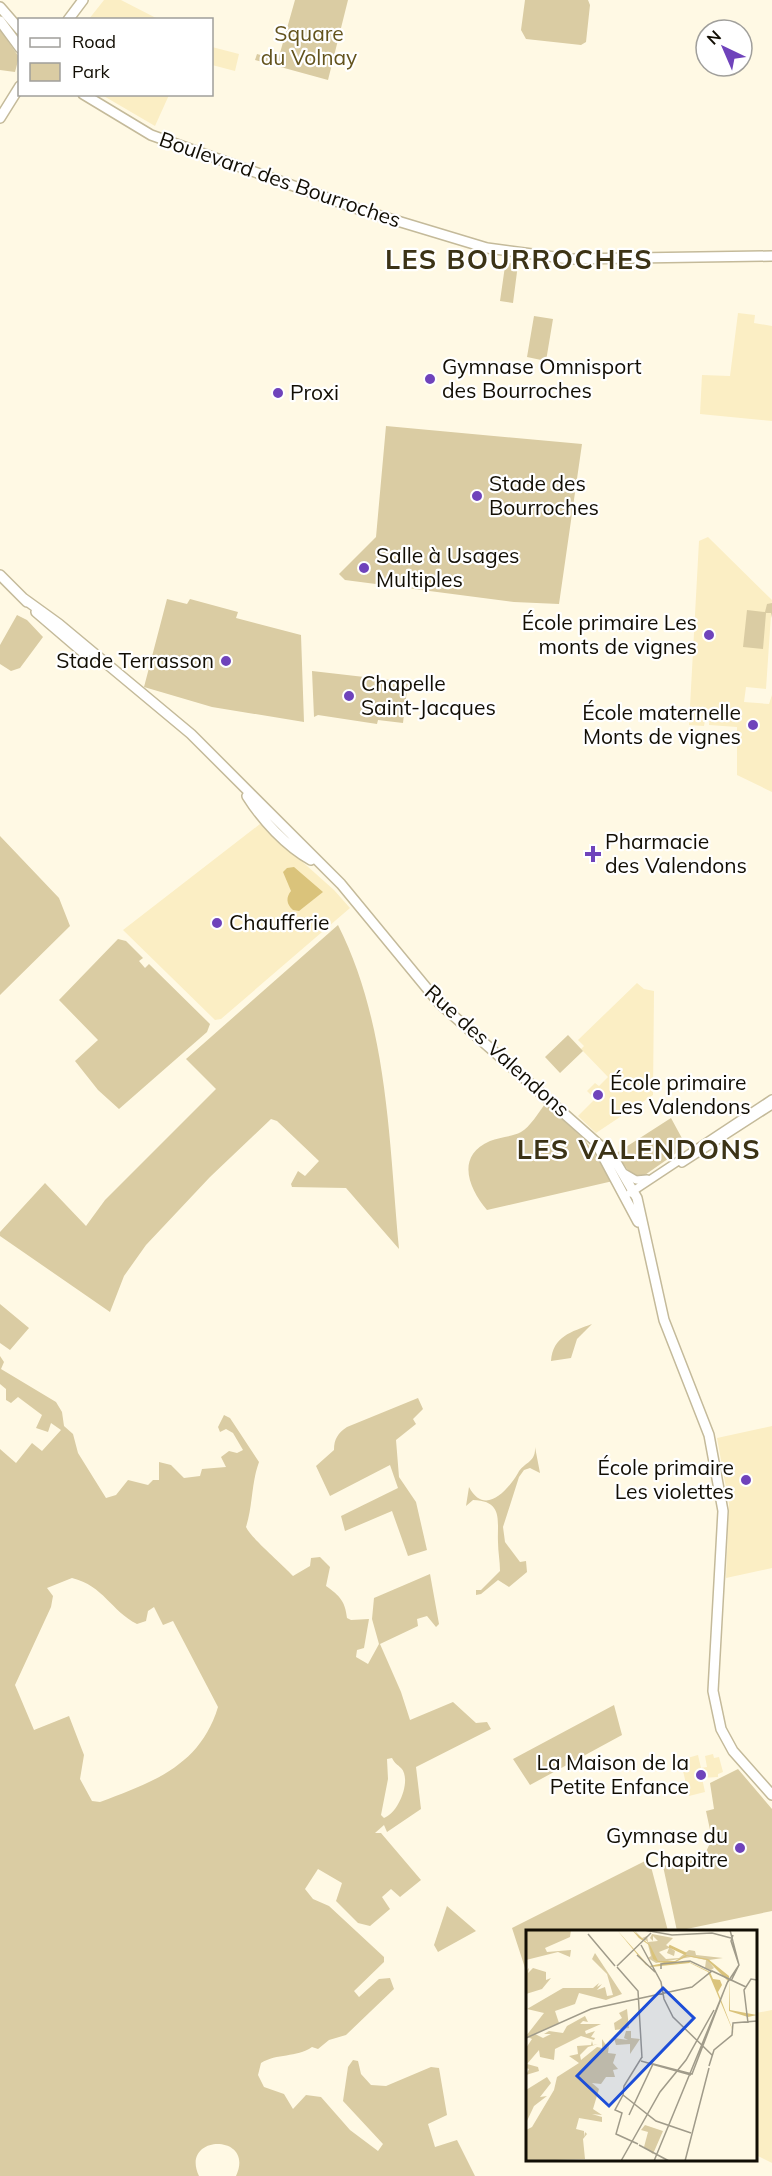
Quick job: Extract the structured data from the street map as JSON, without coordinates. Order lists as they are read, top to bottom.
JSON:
{
  "streets": {
    "main road": ["Boulevard des Bourroches", "Rue des Valendons"]
  },
  "districts": ["LES BOURROCHES", "LES VALENDONS"],
  "parks": ["Square du Volnay"],
  "places": {
    "other": [
      "Gymnase Omnisport des Bourroches",
      "Proxi",
      "Stade des Bourroches",
      "Salle à Usages Multiples",
      "École primaire Les monts de vignes",
      "Stade Terrasson",
      "Chapelle Saint-Jacques",
      "École maternelle Monts de vignes",
      "Chaufferie",
      "École primaire Les Valendons",
      "École primaire Les violettes",
      "La Maison de la Petite Enfance",
      "Gymnase du Chapitre"
    ],
    "health": ["Pharmacie des Valendons"]
  },
  "legend": ["Road", "Park"],
  "north": "top left"
}
